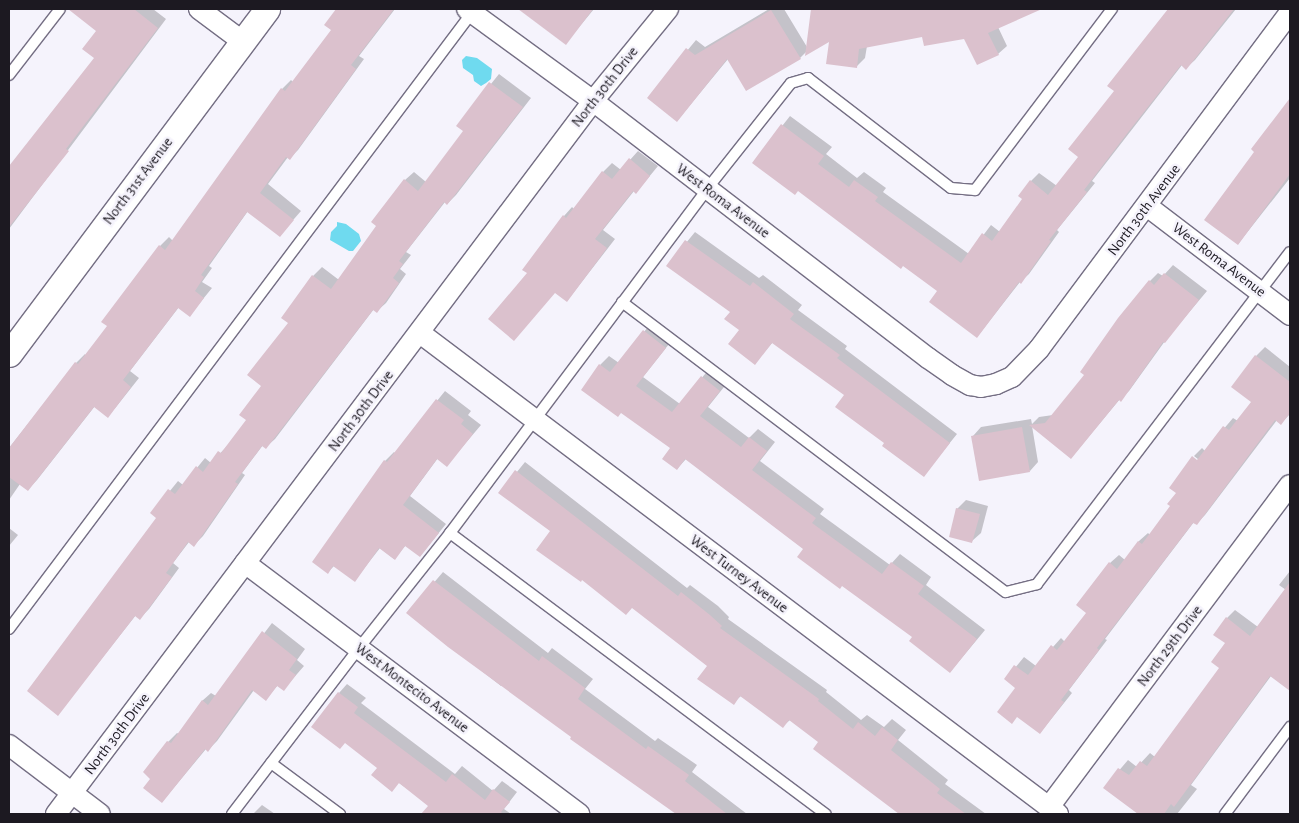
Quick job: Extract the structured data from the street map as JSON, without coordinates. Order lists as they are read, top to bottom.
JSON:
{
  "streets": {
    "street": [
      "North 30th Drive",
      "North 31st Avenue",
      "West Roma Avenue",
      "North 30th Avenue",
      "West Turney Avenue",
      "North 29th Drive",
      "West Montecito Avenue"
    ]
  },
  "crossings": [
    ["North 30th Drive", "West Roma Avenue"],
    ["North 30th Drive", "West Turney Avenue"],
    ["North 30th Drive", "West Montecito Avenue"],
    ["West Roma Avenue", "North 30th Avenue"],
    ["West Turney Avenue", "North 29th Drive"]
  ]
}
